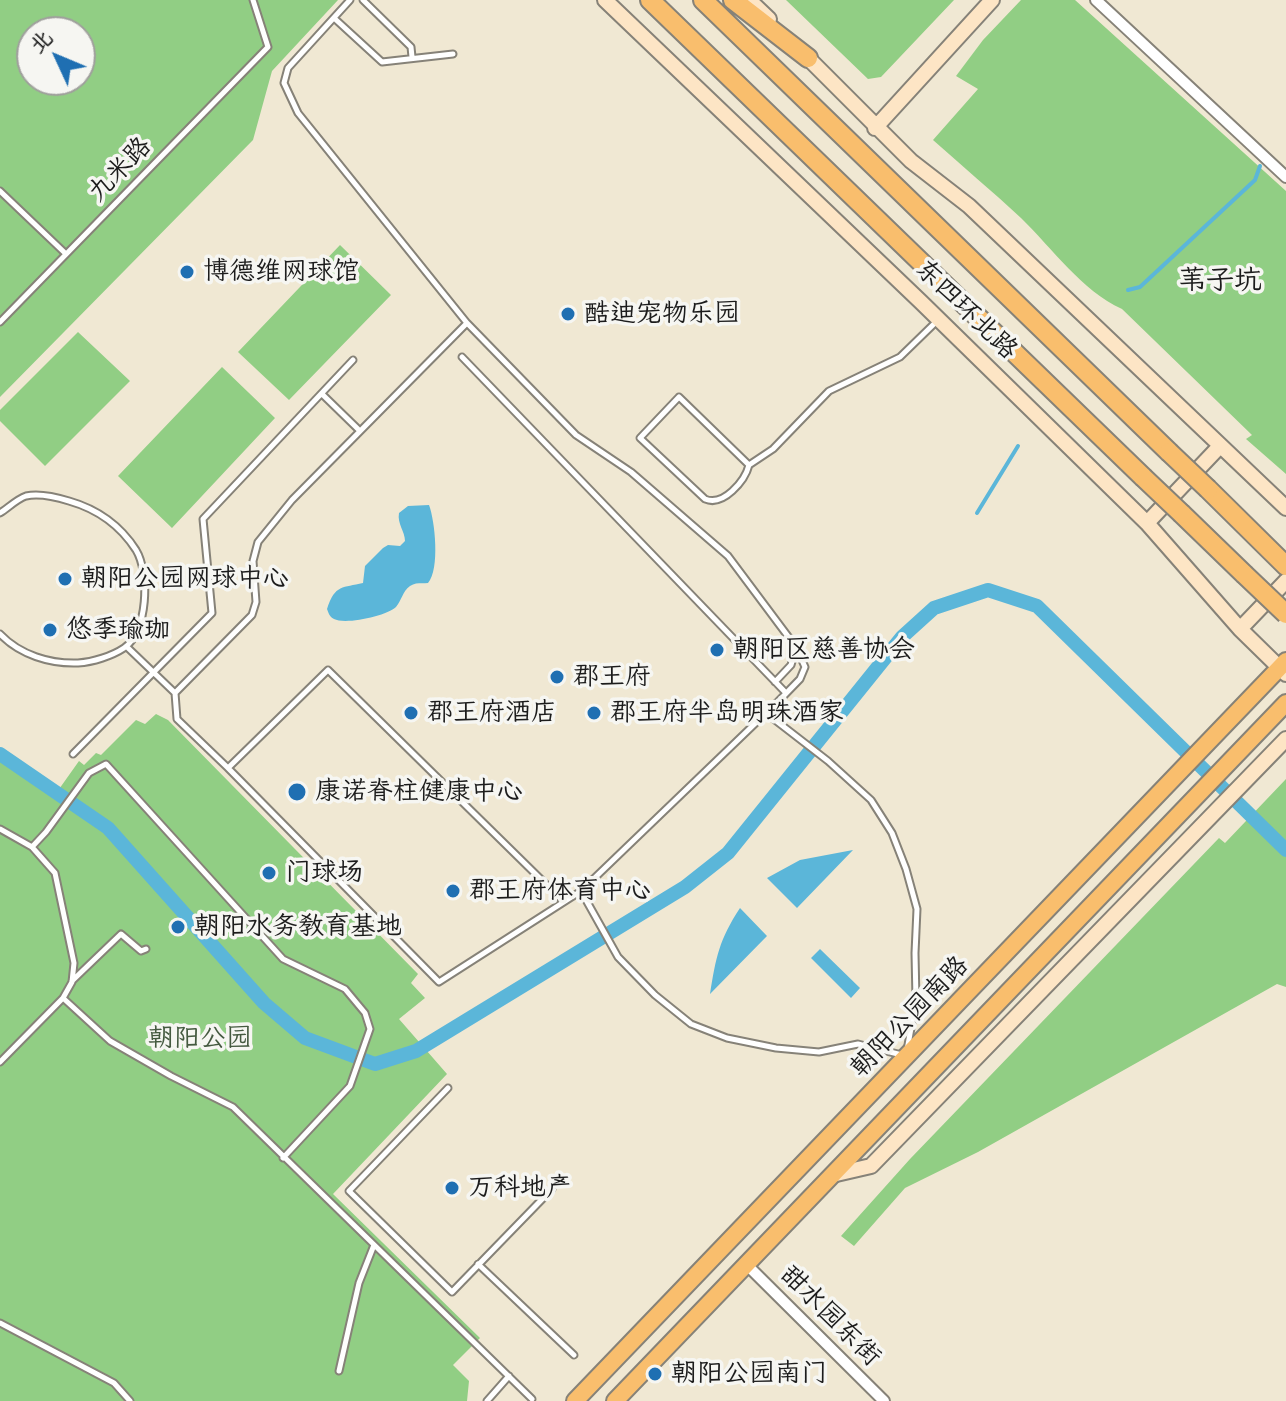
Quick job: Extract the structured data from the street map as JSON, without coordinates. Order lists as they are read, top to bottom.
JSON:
{
  "streets": {
    "highway": ["东四环北路"],
    "main road": ["朝阳公园南路"],
    "street": ["甜水园东街"],
    "lane": ["九米路"]
  },
  "crossings": [
    ["东四环北路", "朝阳公园南路"],
    ["朝阳公园南路", "甜水园东街"]
  ],
  "districts": ["苇子坑"],
  "parks": ["朝阳公园"],
  "places": [
    "博德维网球馆",
    "酷迪宠物乐园",
    "朝阳公园网球中心",
    "悠季瑜珈",
    "朝阳区慈善协会",
    "郡王府",
    "郡王府酒店",
    "郡王府半岛明珠酒家",
    "康诺脊柱健康中心",
    "门球场",
    "郡王府体育中心",
    "朝阳水务教育基地",
    "万科地产",
    "朝阳公园南门"
  ],
  "north": "top left"
}
